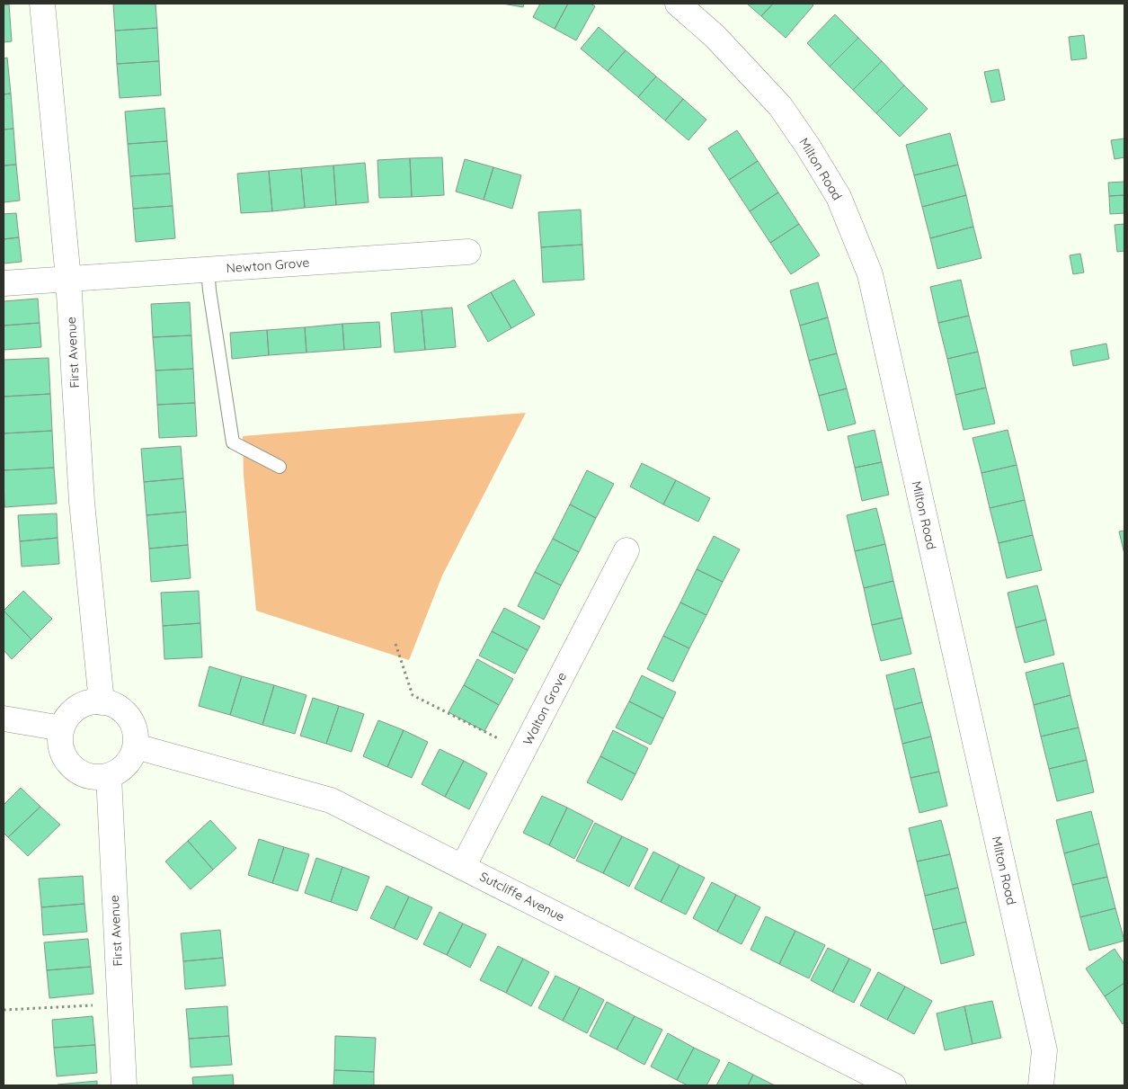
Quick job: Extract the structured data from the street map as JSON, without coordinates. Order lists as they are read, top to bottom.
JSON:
{
  "streets": {
    "street": [
      "Milton Road",
      "Newton Grove",
      "First Avenue",
      "Walton Grove",
      "Sutcliffe Avenue"
    ]
  },
  "crossings": [
    ["Newton Grove", "First Avenue"],
    ["First Avenue", "Sutcliffe Avenue"],
    ["Walton Grove", "Sutcliffe Avenue"]
  ]
}
